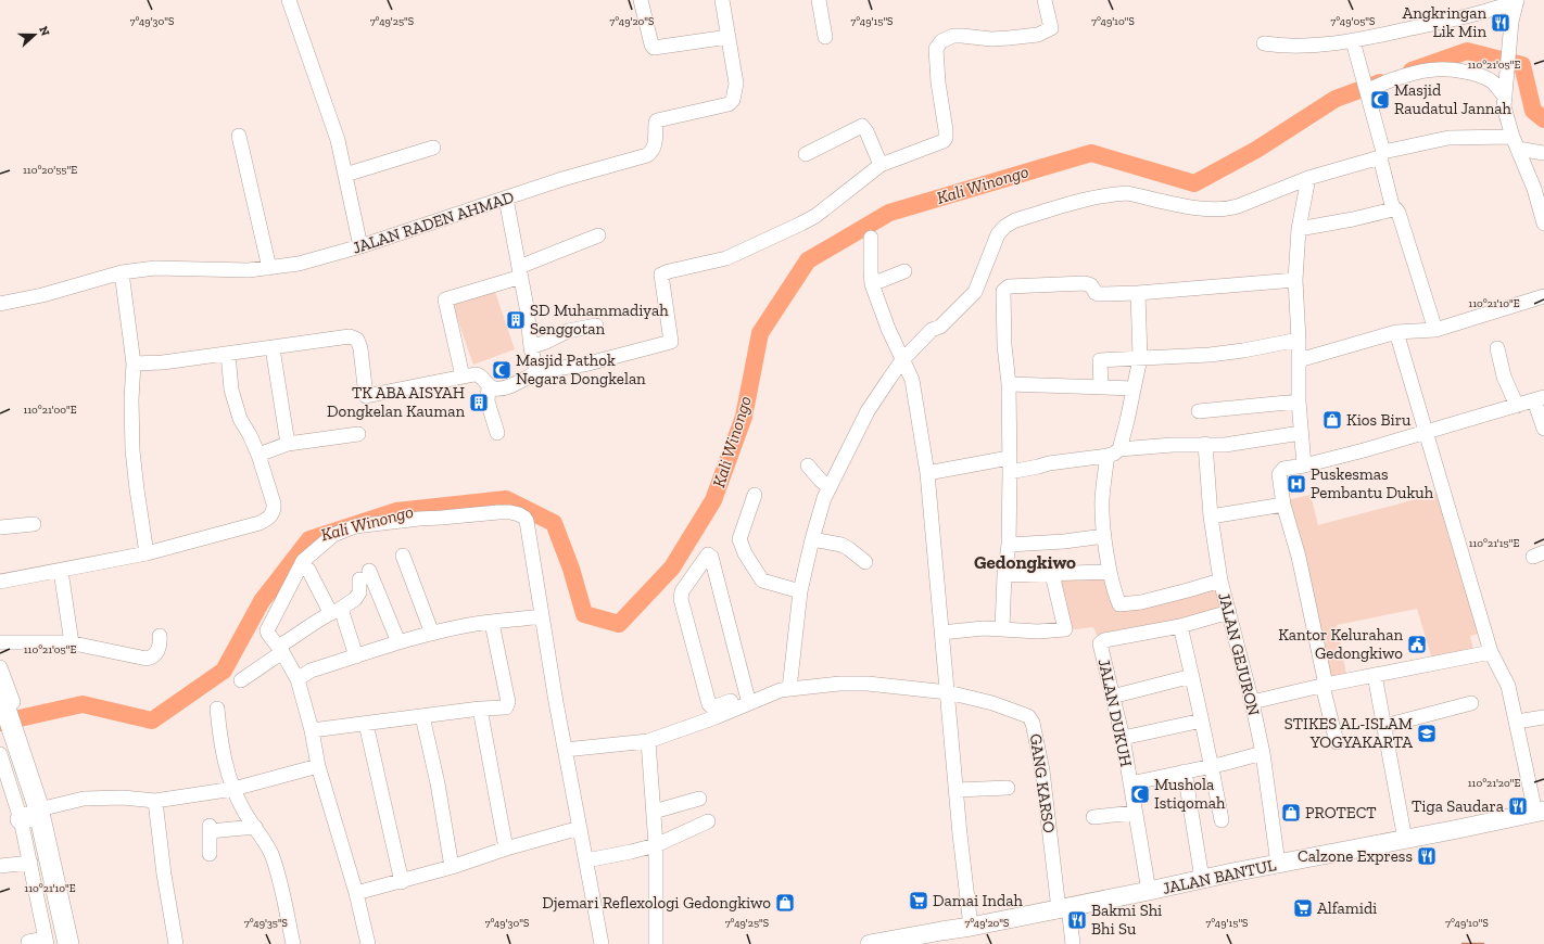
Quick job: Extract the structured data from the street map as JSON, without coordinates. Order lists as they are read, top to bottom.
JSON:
{
  "streets": {
    "main road": ["JALAN BANTUL"],
    "street": [
      "JALAN RADEN AHMAD",
      "JALAN GEJURON",
      "JALAN DUKUH",
      "GANG KARSO"
    ]
  },
  "crossings": [
    ["JALAN GEJURON", "JALAN BANTUL"],
    ["JALAN DUKUH", "JALAN BANTUL"],
    ["GANG KARSO", "JALAN BANTUL"]
  ],
  "districts": ["Gedongkiwo"],
  "water": ["Kali Winongo"],
  "places": {
    "restaurant": [
      "Angkringan Lik Min",
      "Tiga Saudara",
      "Calzone Express",
      "Bakmi Shi Bhi Su"
    ],
    "mosque": ["Masjid Raudatul Jannah", "Masjid Pathok Negara Dongkelan", "Mushola Istiqomah"],
    "building": ["SD Muhammadiyah Senggotan", "TK ABA AISYAH Dongkelan Kauman"],
    "shop": ["Kios Biru", "PROTECT", "Djemari Reflexologi Gedongkiwo"],
    "hospital": ["Puskesmas Pembantu Dukuh"],
    "public building": ["Kantor Kelurahan Gedongkiwo"],
    "school or university": ["STIKES AL-ISLAM YOGYAKARTA"],
    "supermarket": ["Damai Indah", "Alfamidi"]
  },
  "north": "right",
  "coordinates": [
    "7°49'05\"S",
    "7°49'30\"S",
    "7°49'25\"S",
    "7°49'20\"S",
    "7°49'15\"S",
    "7°49'10\"S",
    "110°21'05\"E",
    "110°20'55\"E",
    "110°21'10\"E",
    "110°21'00\"E",
    "110°21'15\"E",
    "110°21'20\"E",
    "7°49'35\"S"
  ]
}
